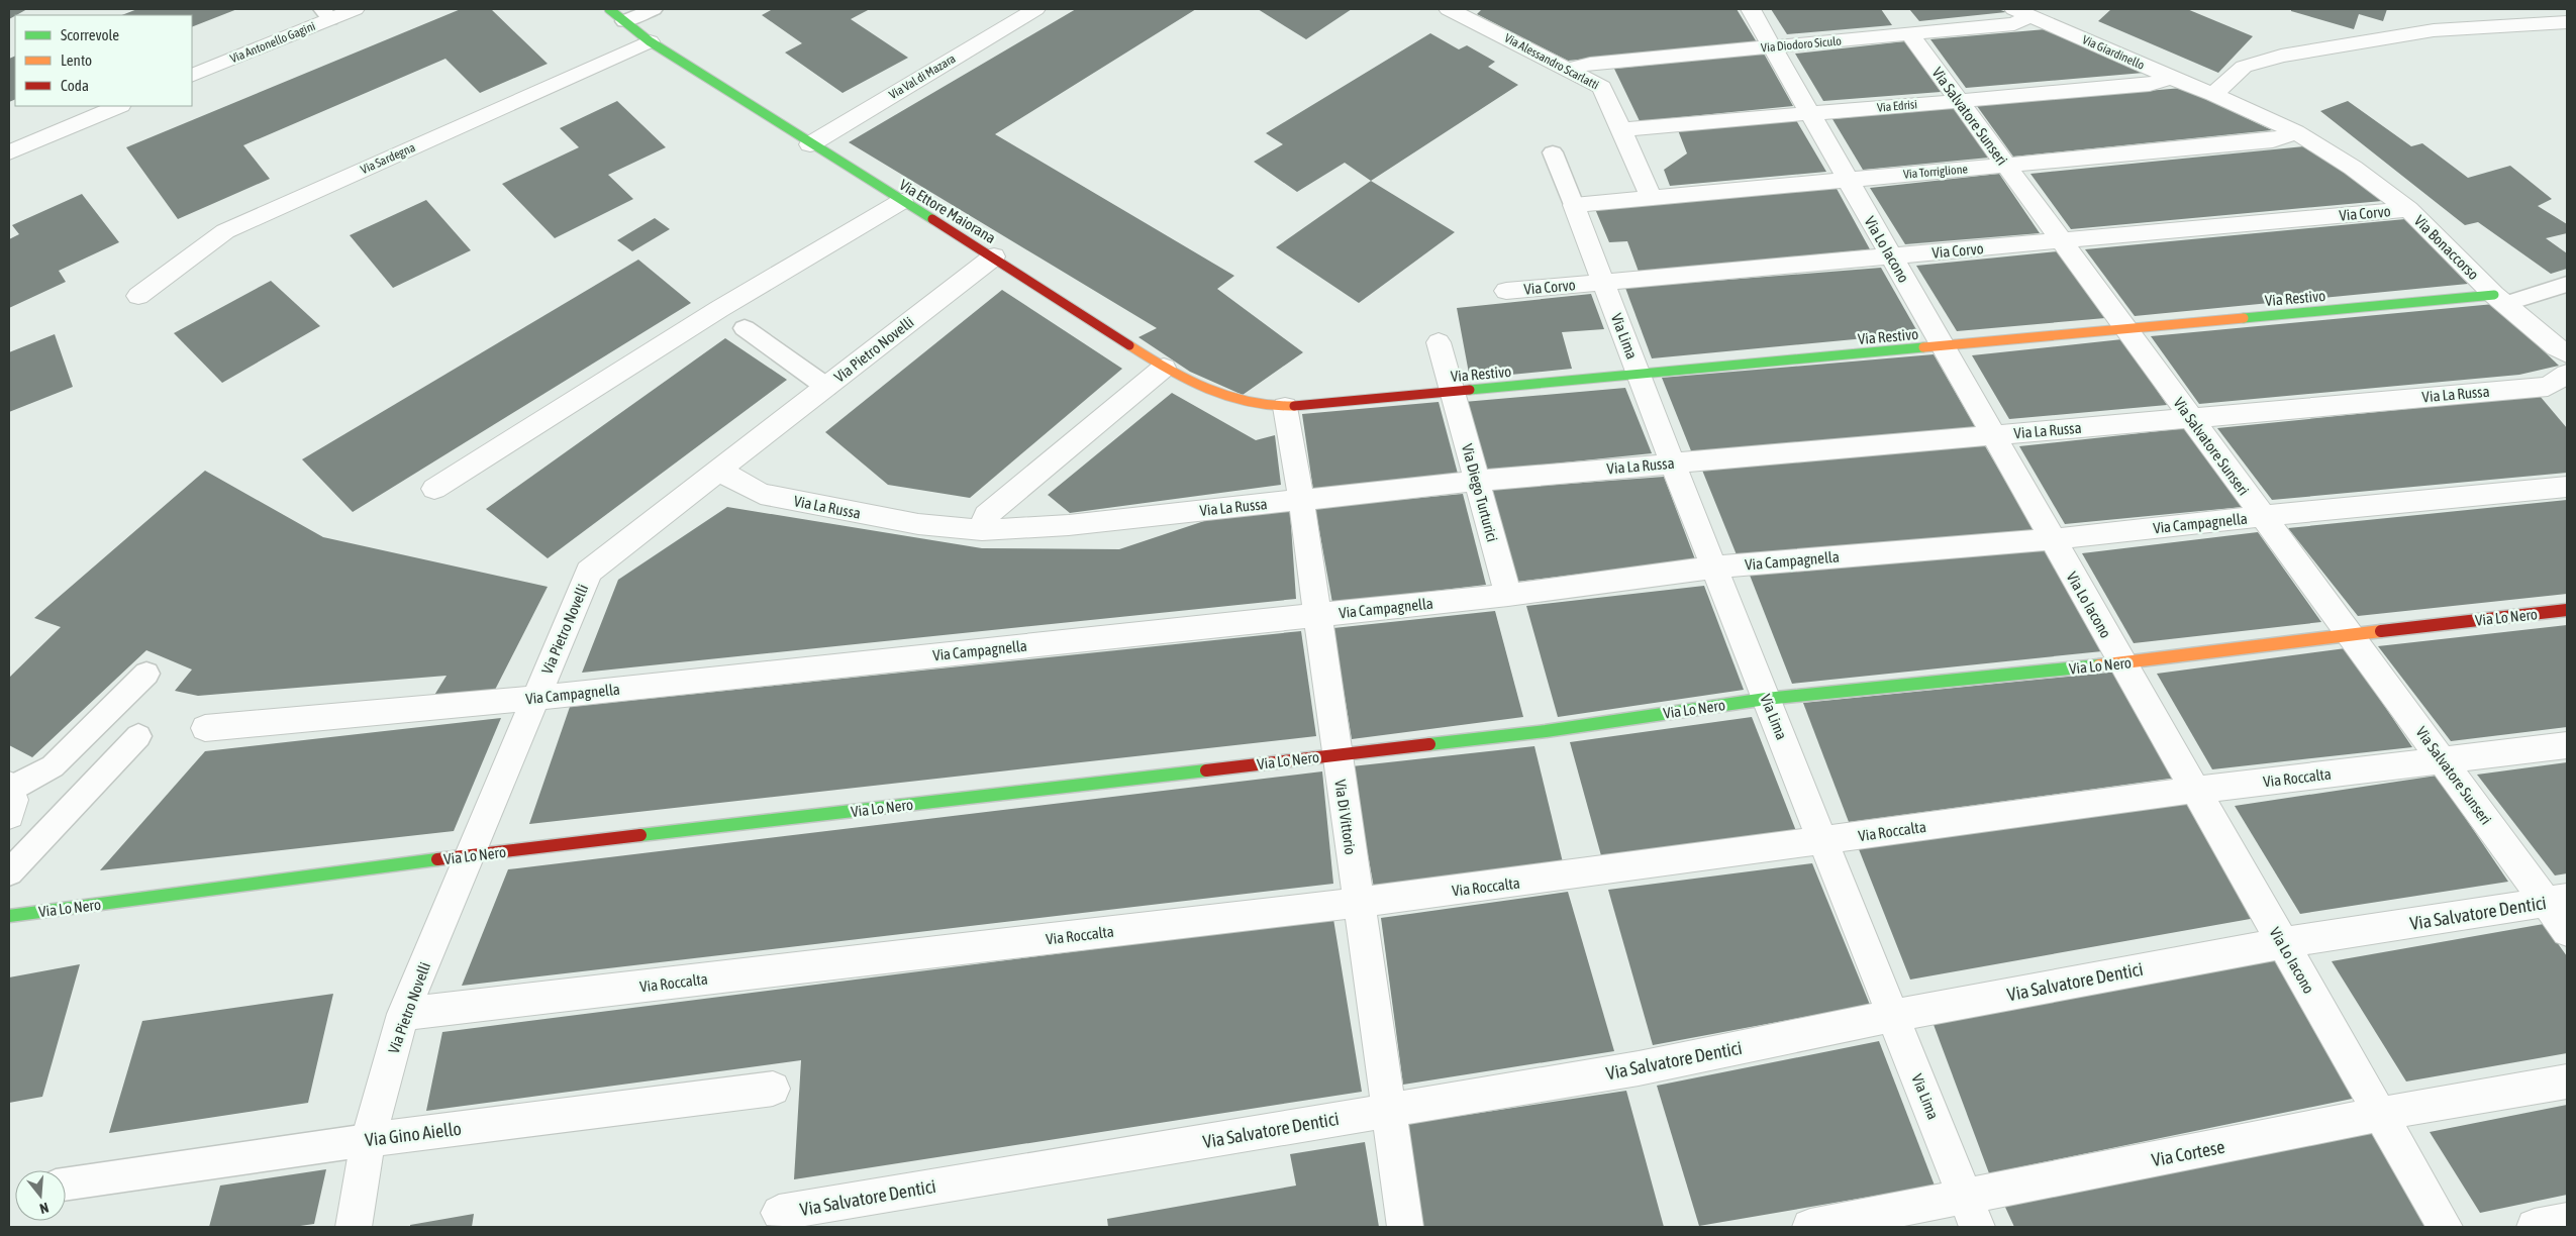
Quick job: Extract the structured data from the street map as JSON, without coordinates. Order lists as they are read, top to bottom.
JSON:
{
  "streets": {
    "street": [
      "Via Antonello Gagini",
      "Via Diodoro Siculo",
      "Via Giardinello",
      "Via Alessandro Scarlatti",
      "Via Val di Mazara",
      "Via Edrisi",
      "Via Salvatore Sunseri",
      "Via Sardegna",
      "Via Torriglione",
      "Via Ettore Maiorana",
      "Via Corvo",
      "Via Bonaccorso",
      "Via Lo Iacono",
      "Via Restivo",
      "Via Lima",
      "Via Pietro Novelli",
      "Via La Russa",
      "Via Diego Turturici",
      "Via Campagnella",
      "Via Lo Nero",
      "Via Roccalta",
      "Via Di Vittorio",
      "Via Salvatore Dentici",
      "Via Gino Aiello",
      "Via Cortese"
    ]
  },
  "crossings": [
    ["Via Diodoro Siculo", "Via Giardinello"],
    ["Via Diodoro Siculo", "Via Alessandro Scarlatti"],
    ["Via Diodoro Siculo", "Via Salvatore Sunseri"],
    ["Via Diodoro Siculo", "Via Lo Iacono"],
    ["Via Giardinello", "Via Edrisi"],
    ["Via Giardinello", "Via Bonaccorso"],
    ["Via Alessandro Scarlatti", "Via Edrisi"],
    ["Via Alessandro Scarlatti", "Via Torriglione"],
    ["Via Val di Mazara", "Via Ettore Maiorana"],
    ["Via Edrisi", "Via Salvatore Sunseri"],
    ["Via Edrisi", "Via Lo Iacono"],
    ["Via Salvatore Sunseri", "Via Torriglione"],
    ["Via Salvatore Sunseri", "Via Corvo"],
    ["Via Salvatore Sunseri", "Via Restivo"],
    ["Via Salvatore Sunseri", "Via La Russa"],
    ["Via Salvatore Sunseri", "Via Campagnella"],
    ["Via Salvatore Sunseri", "Via Lo Nero"],
    ["Via Salvatore Sunseri", "Via Roccalta"],
    ["Via Salvatore Sunseri", "Via Salvatore Dentici"],
    ["Via Sardegna", "Via Ettore Maiorana"],
    ["Via Torriglione", "Via Bonaccorso"],
    ["Via Torriglione", "Via Lo Iacono"],
    ["Via Torriglione", "Via Lima"],
    ["Via Ettore Maiorana", "Via Restivo"],
    ["Via Ettore Maiorana", "Via Pietro Novelli"],
    ["Via Ettore Maiorana", "Via Di Vittorio"],
    ["Via Corvo", "Via Bonaccorso"],
    ["Via Corvo", "Via Lo Iacono"],
    ["Via Corvo", "Via Lima"],
    ["Via Bonaccorso", "Via Restivo"],
    ["Via Lo Iacono", "Via Restivo"],
    ["Via Lo Iacono", "Via La Russa"],
    ["Via Lo Iacono", "Via Campagnella"],
    ["Via Lo Iacono", "Via Lo Nero"],
    ["Via Lo Iacono", "Via Roccalta"],
    ["Via Lo Iacono", "Via Salvatore Dentici"],
    ["Via Lo Iacono", "Via Cortese"],
    ["Via Restivo", "Via Lima"],
    ["Via Restivo", "Via Diego Turturici"],
    ["Via Restivo", "Via Di Vittorio"],
    ["Via Lima", "Via La Russa"],
    ["Via Lima", "Via Campagnella"],
    ["Via Lima", "Via Lo Nero"],
    ["Via Lima", "Via Roccalta"],
    ["Via Lima", "Via Salvatore Dentici"],
    ["Via Lima", "Via Cortese"],
    ["Via Pietro Novelli", "Via La Russa"],
    ["Via Pietro Novelli", "Via Campagnella"],
    ["Via Pietro Novelli", "Via Lo Nero"],
    ["Via Pietro Novelli", "Via Roccalta"],
    ["Via Pietro Novelli", "Via Gino Aiello"],
    ["Via La Russa", "Via Diego Turturici"],
    ["Via La Russa", "Via Di Vittorio"],
    ["Via Diego Turturici", "Via Campagnella"],
    ["Via Campagnella", "Via Di Vittorio"],
    ["Via Lo Nero", "Via Di Vittorio"],
    ["Via Roccalta", "Via Di Vittorio"],
    ["Via Di Vittorio", "Via Salvatore Dentici"]
  ],
  "legend": ["Scorrevole", "Lento", "Coda"],
  "north": "bottom"
}
